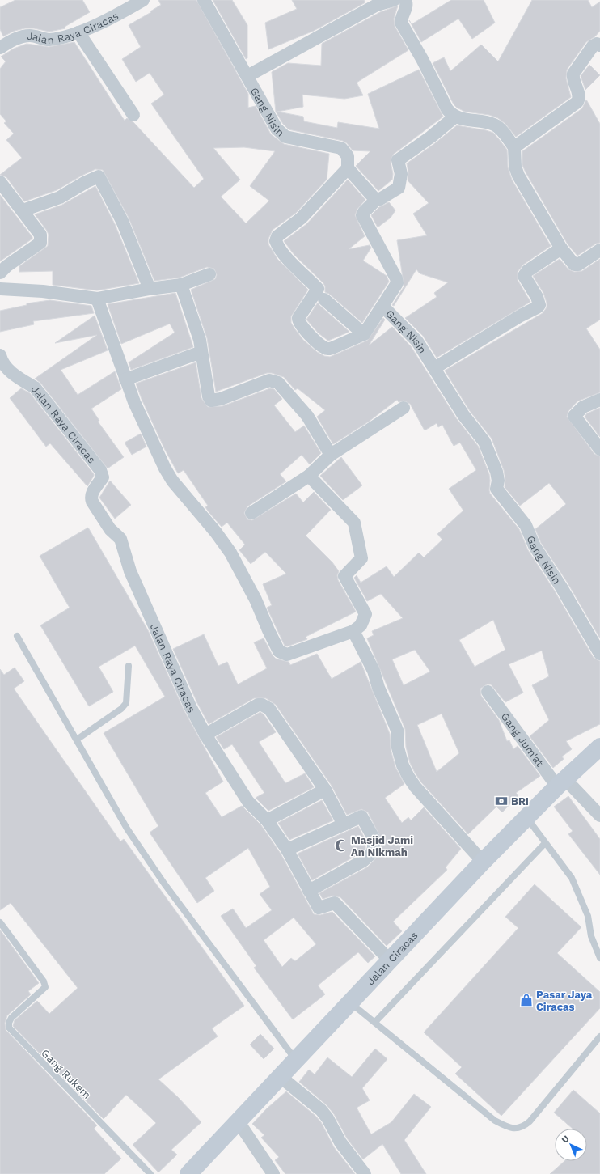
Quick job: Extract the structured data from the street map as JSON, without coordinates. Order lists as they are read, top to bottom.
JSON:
{
  "streets": {
    "street": [
      "Jalan Raya Ciracas",
      "Gang Nisin",
      "Gang Jum'at",
      "Jalan Ciracas"
    ],
    "lane": ["Gang Rukem"]
  },
  "crossings": [
    ["Jalan Raya Ciracas", "Jalan Ciracas"],
    ["Gang Jum'at", "Jalan Ciracas"]
  ],
  "places": {
    "bank": ["BRI"],
    "mosque": ["Masjid Jami An Nikmah"],
    "shop": ["Pasar Jaya Ciracas"]
  },
  "north": "top left"
}
